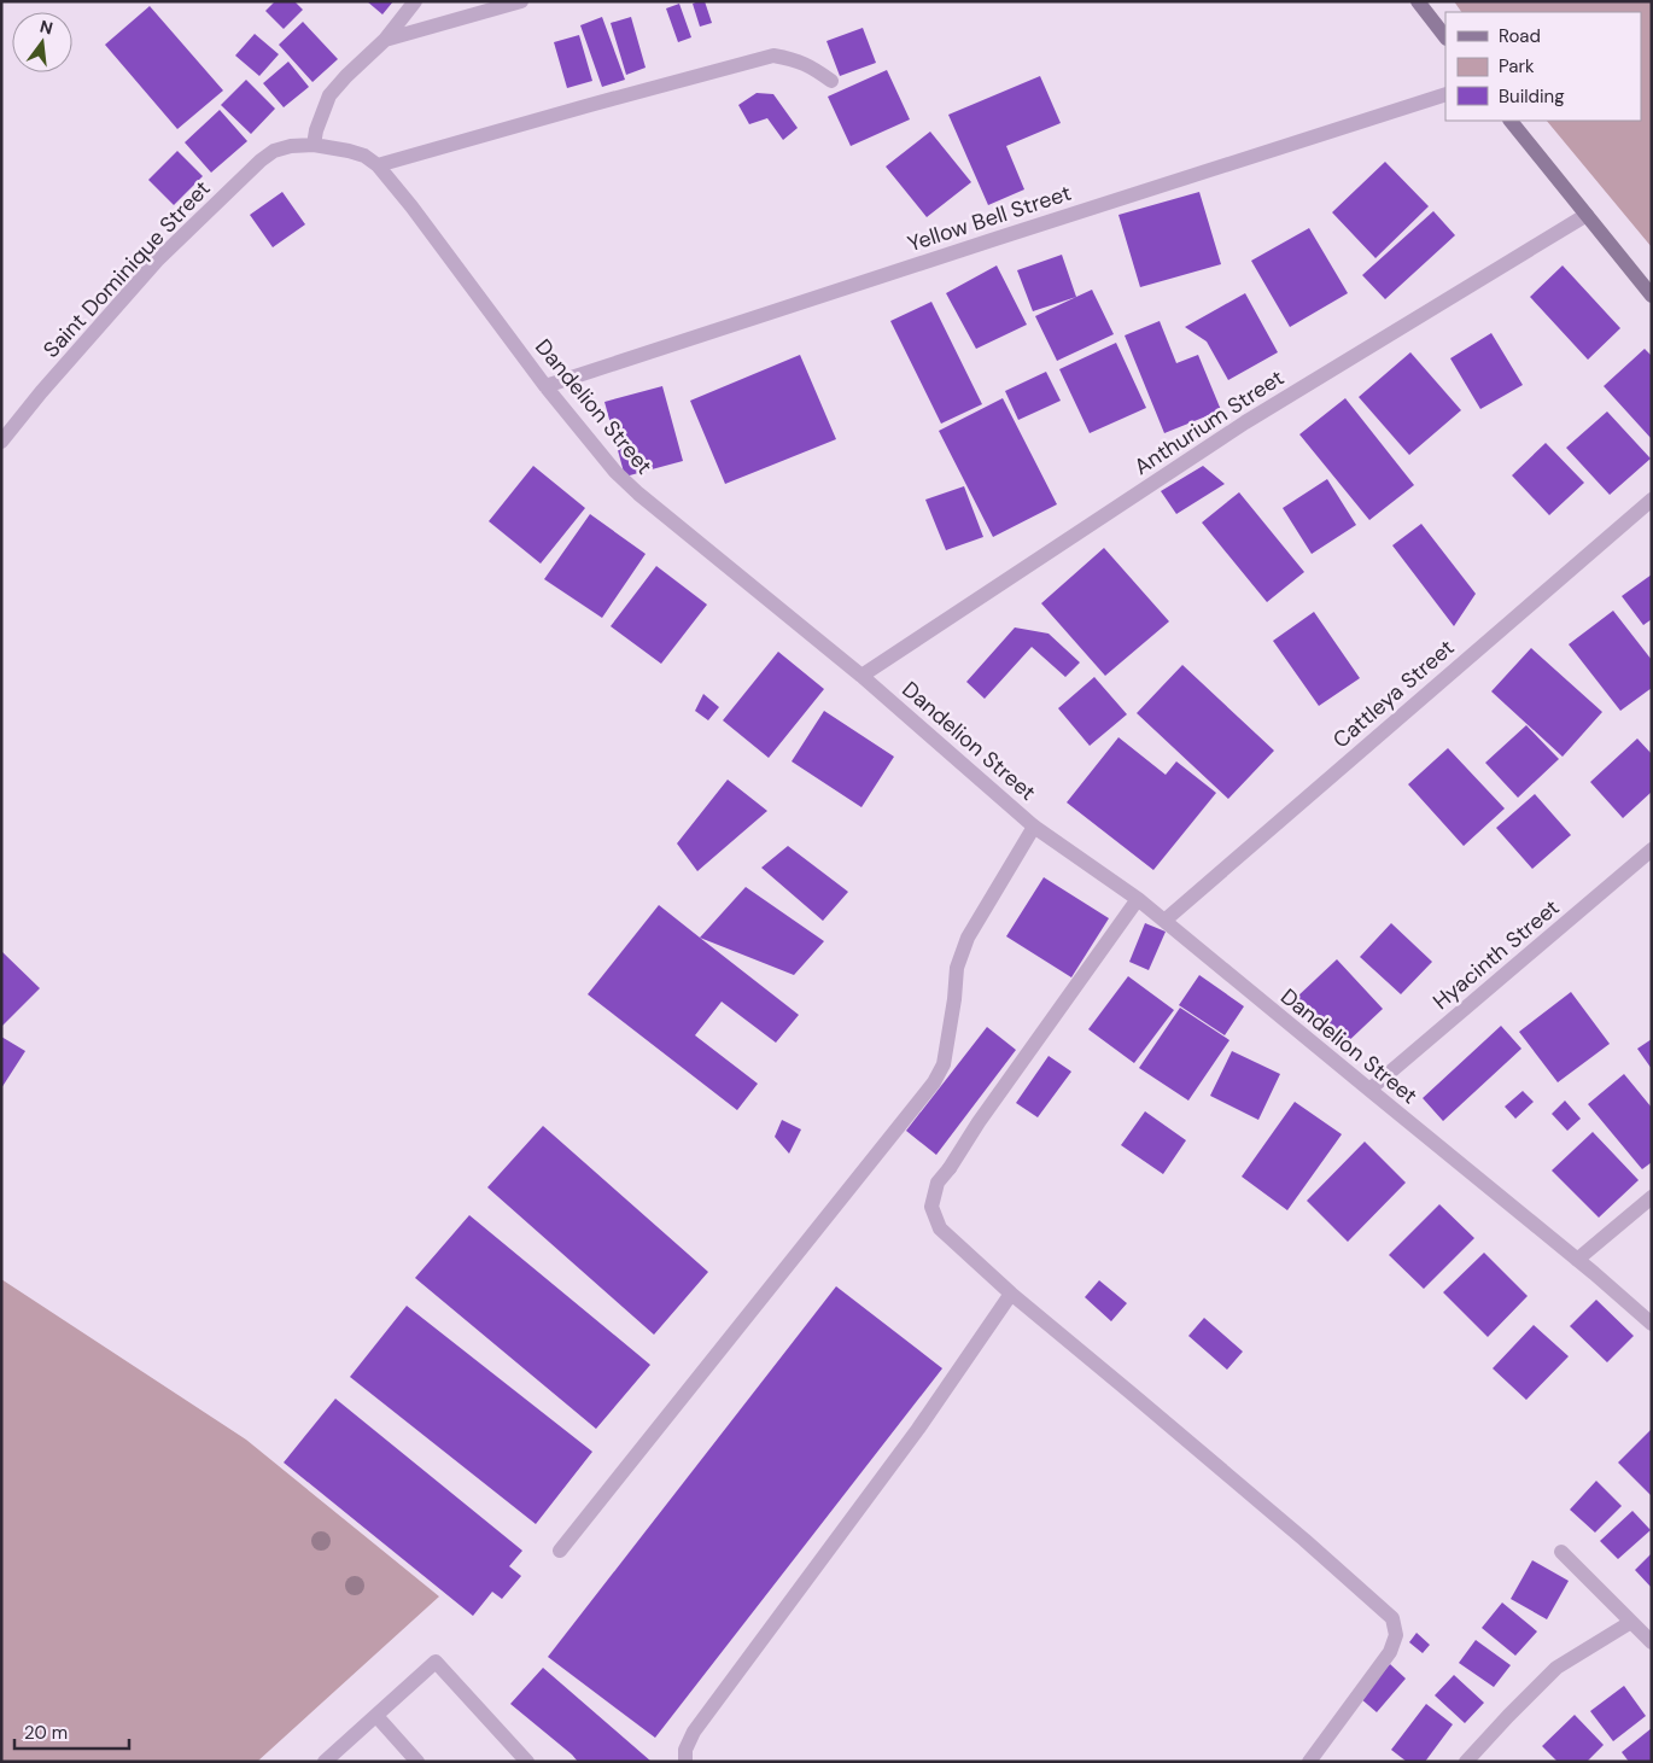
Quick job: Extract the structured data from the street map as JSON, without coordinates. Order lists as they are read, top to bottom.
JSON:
{
  "streets": {
    "street": [
      "Yellow Bell Street",
      "Saint Dominique Street",
      "Dandelion Street",
      "Anthurium Street",
      "Cattleya Street",
      "Hyacinth Street"
    ]
  },
  "crossings": [
    ["Yellow Bell Street", "Dandelion Street"],
    ["Saint Dominique Street", "Dandelion Street"],
    ["Dandelion Street", "Anthurium Street"],
    ["Dandelion Street", "Cattleya Street"],
    ["Dandelion Street", "Hyacinth Street"]
  ],
  "legend": ["Road", "Park", "Building"],
  "scale_bar": "20 m",
  "north": "top"
}
